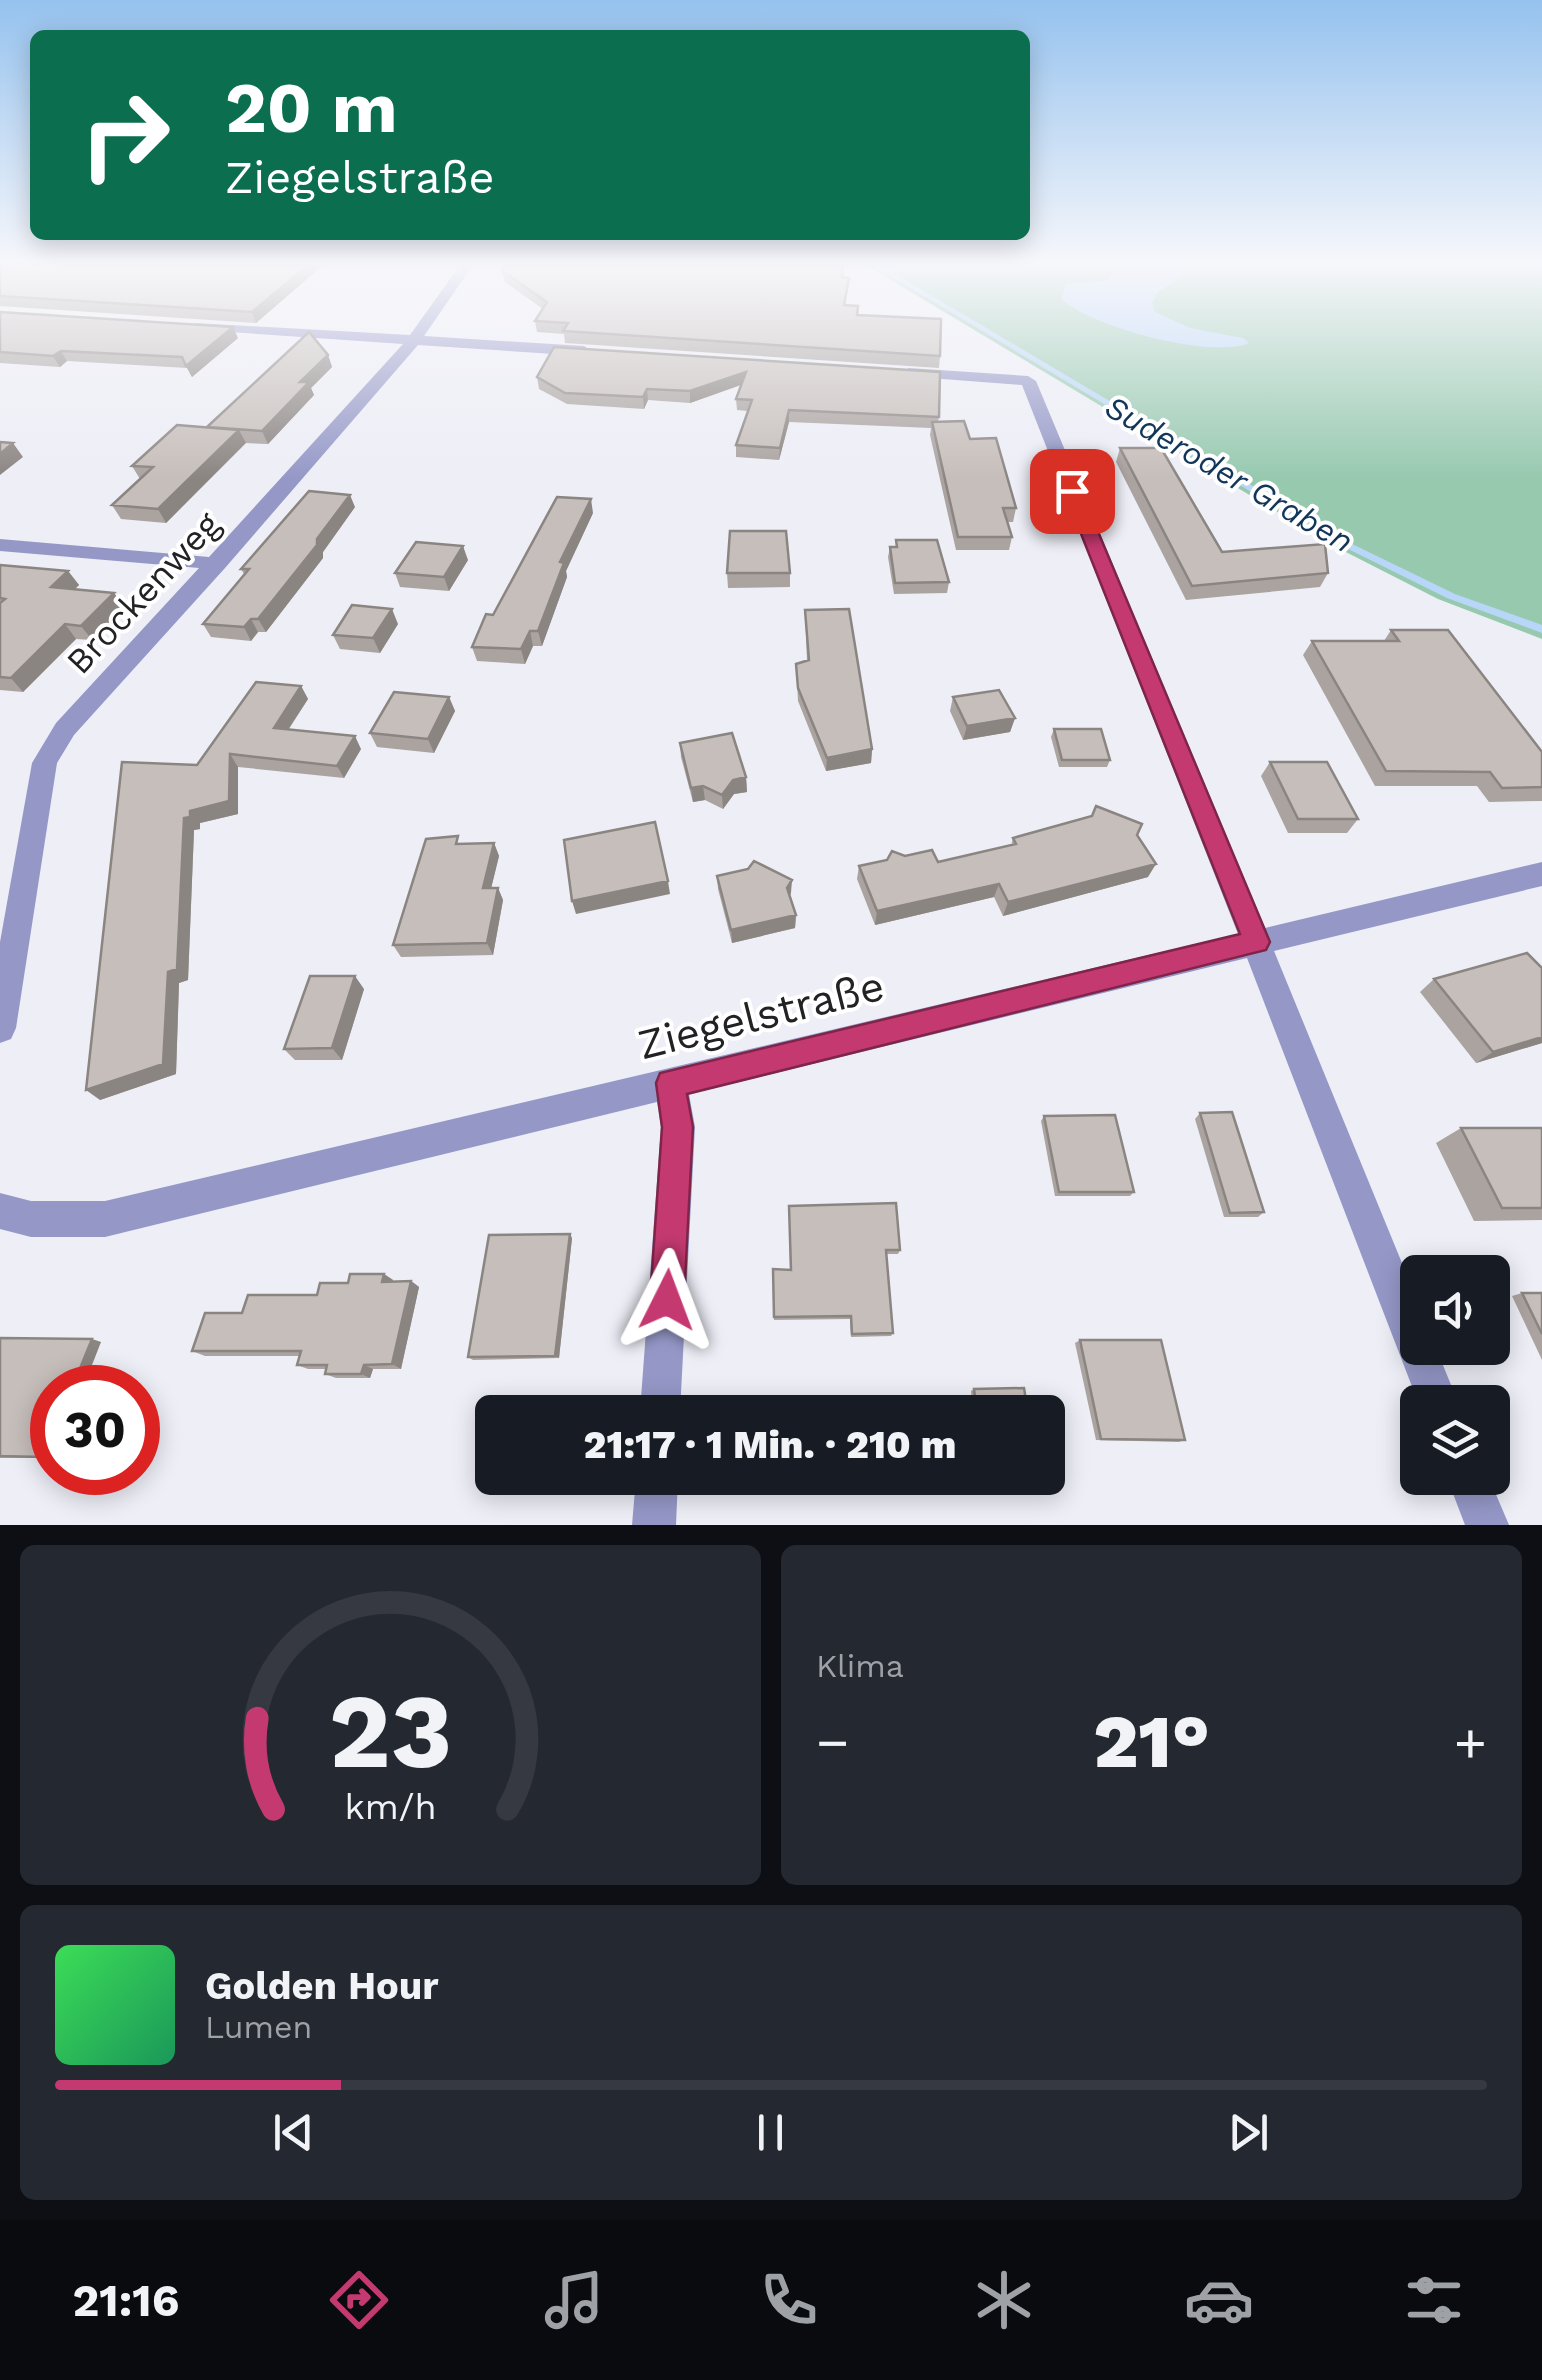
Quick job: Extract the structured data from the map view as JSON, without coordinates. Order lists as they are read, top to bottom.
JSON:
{
  "streets": {
    "street": ["Brockenweg", "Ziegelstraße"]
  },
  "water": ["Suderoder Graben"],
  "page": {
    "turn": ["20 m", "Ziegelstraße"],
    "limit": "30",
    "trip": "21:17 · 1 Min. · 210 m",
    "tile": "Klima",
    "heat": ["−", "21°", "+"],
    "song": ["Golden Hour", "Lumen"],
    "tabs": "21:16",
    "gauge": ["23", "km/h"]
  }
}
